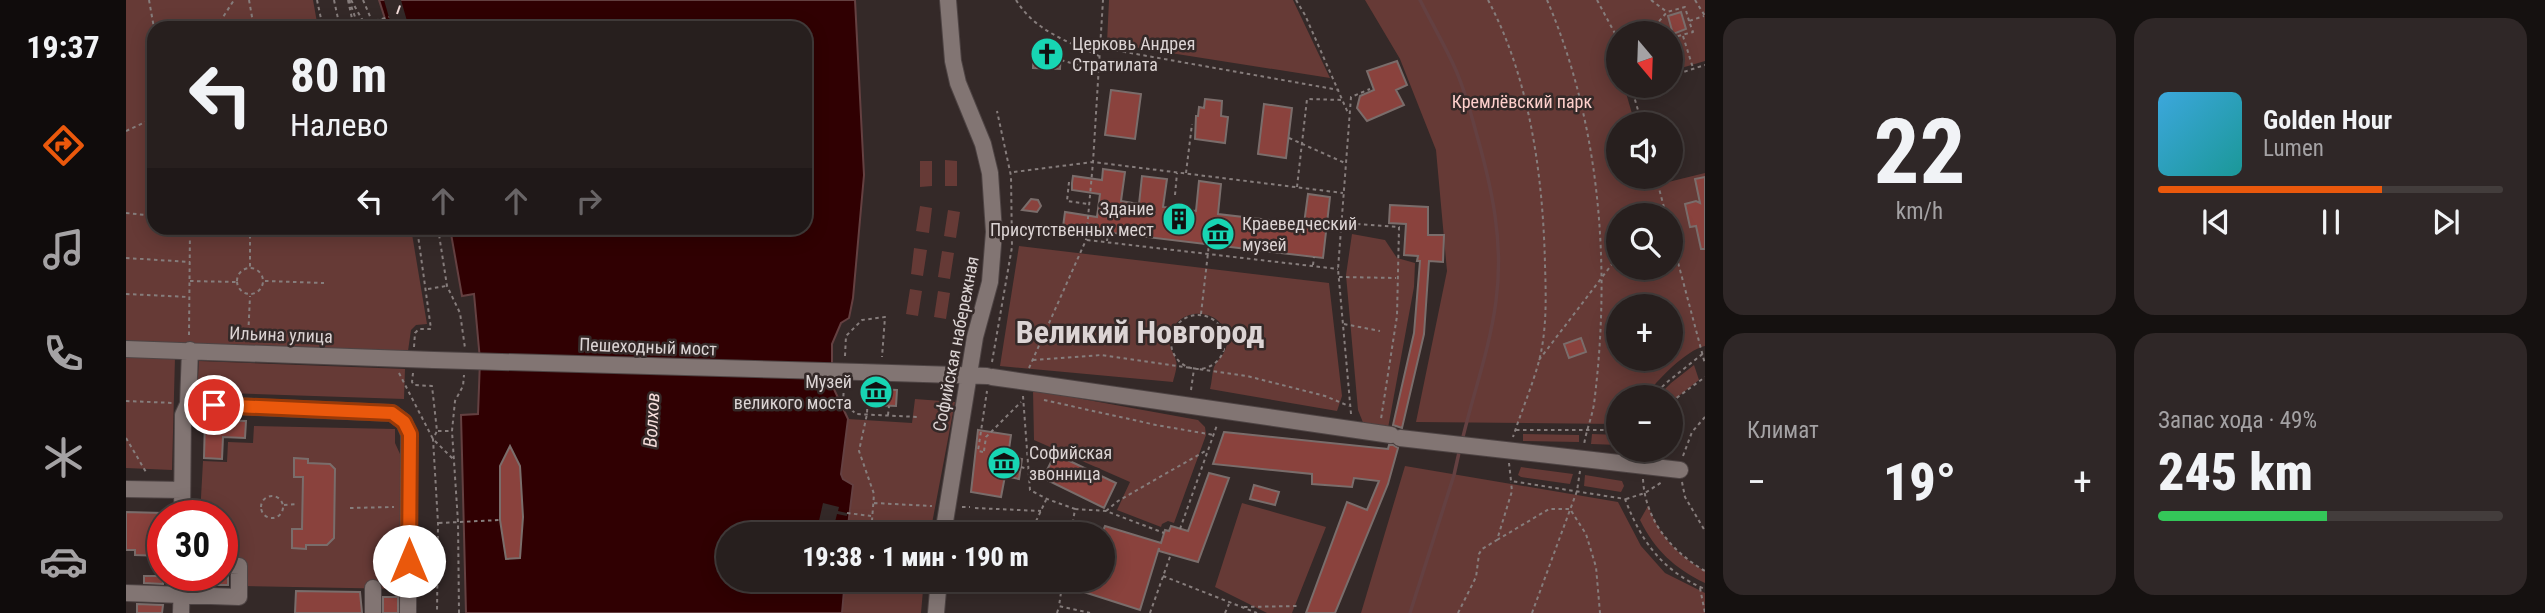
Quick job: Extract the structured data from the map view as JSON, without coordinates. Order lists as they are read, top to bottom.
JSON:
{
  "streets": {
    "street": ["Ильина улица", "Софийская набережная", "Пешеходный мост"]
  },
  "crossings": [
    ["Ильина улица", "Пешеходный мост"],
    ["Софийская набережная", "Пешеходный мост"]
  ],
  "districts": ["Великий Новгород"],
  "water": ["Волхов"],
  "parks": ["Кремлёвский парк"],
  "places": {
    "church": ["Церковь Андрея Стратилата"],
    "building": ["Здание Присутственных мест"],
    "museum": ["Краеведческий музей", "Музей великого моста", "Софийская звонница"]
  },
  "north": "bottom",
  "page": {
    "tabs": "19:37",
    "tile": [
      ["22", "km/h"],
      "Климат",
      ["Запас хода · 49%", "245 km"]
    ],
    "map_buttons": ["+", "−"],
    "turn": ["80 m", "Налево"],
    "song": ["Golden Hour", "Lumen"],
    "heat": ["−", "19°", "+"],
    "limit": "30",
    "trip": "19:38 · 1 мин · 190 m"
  }
}
